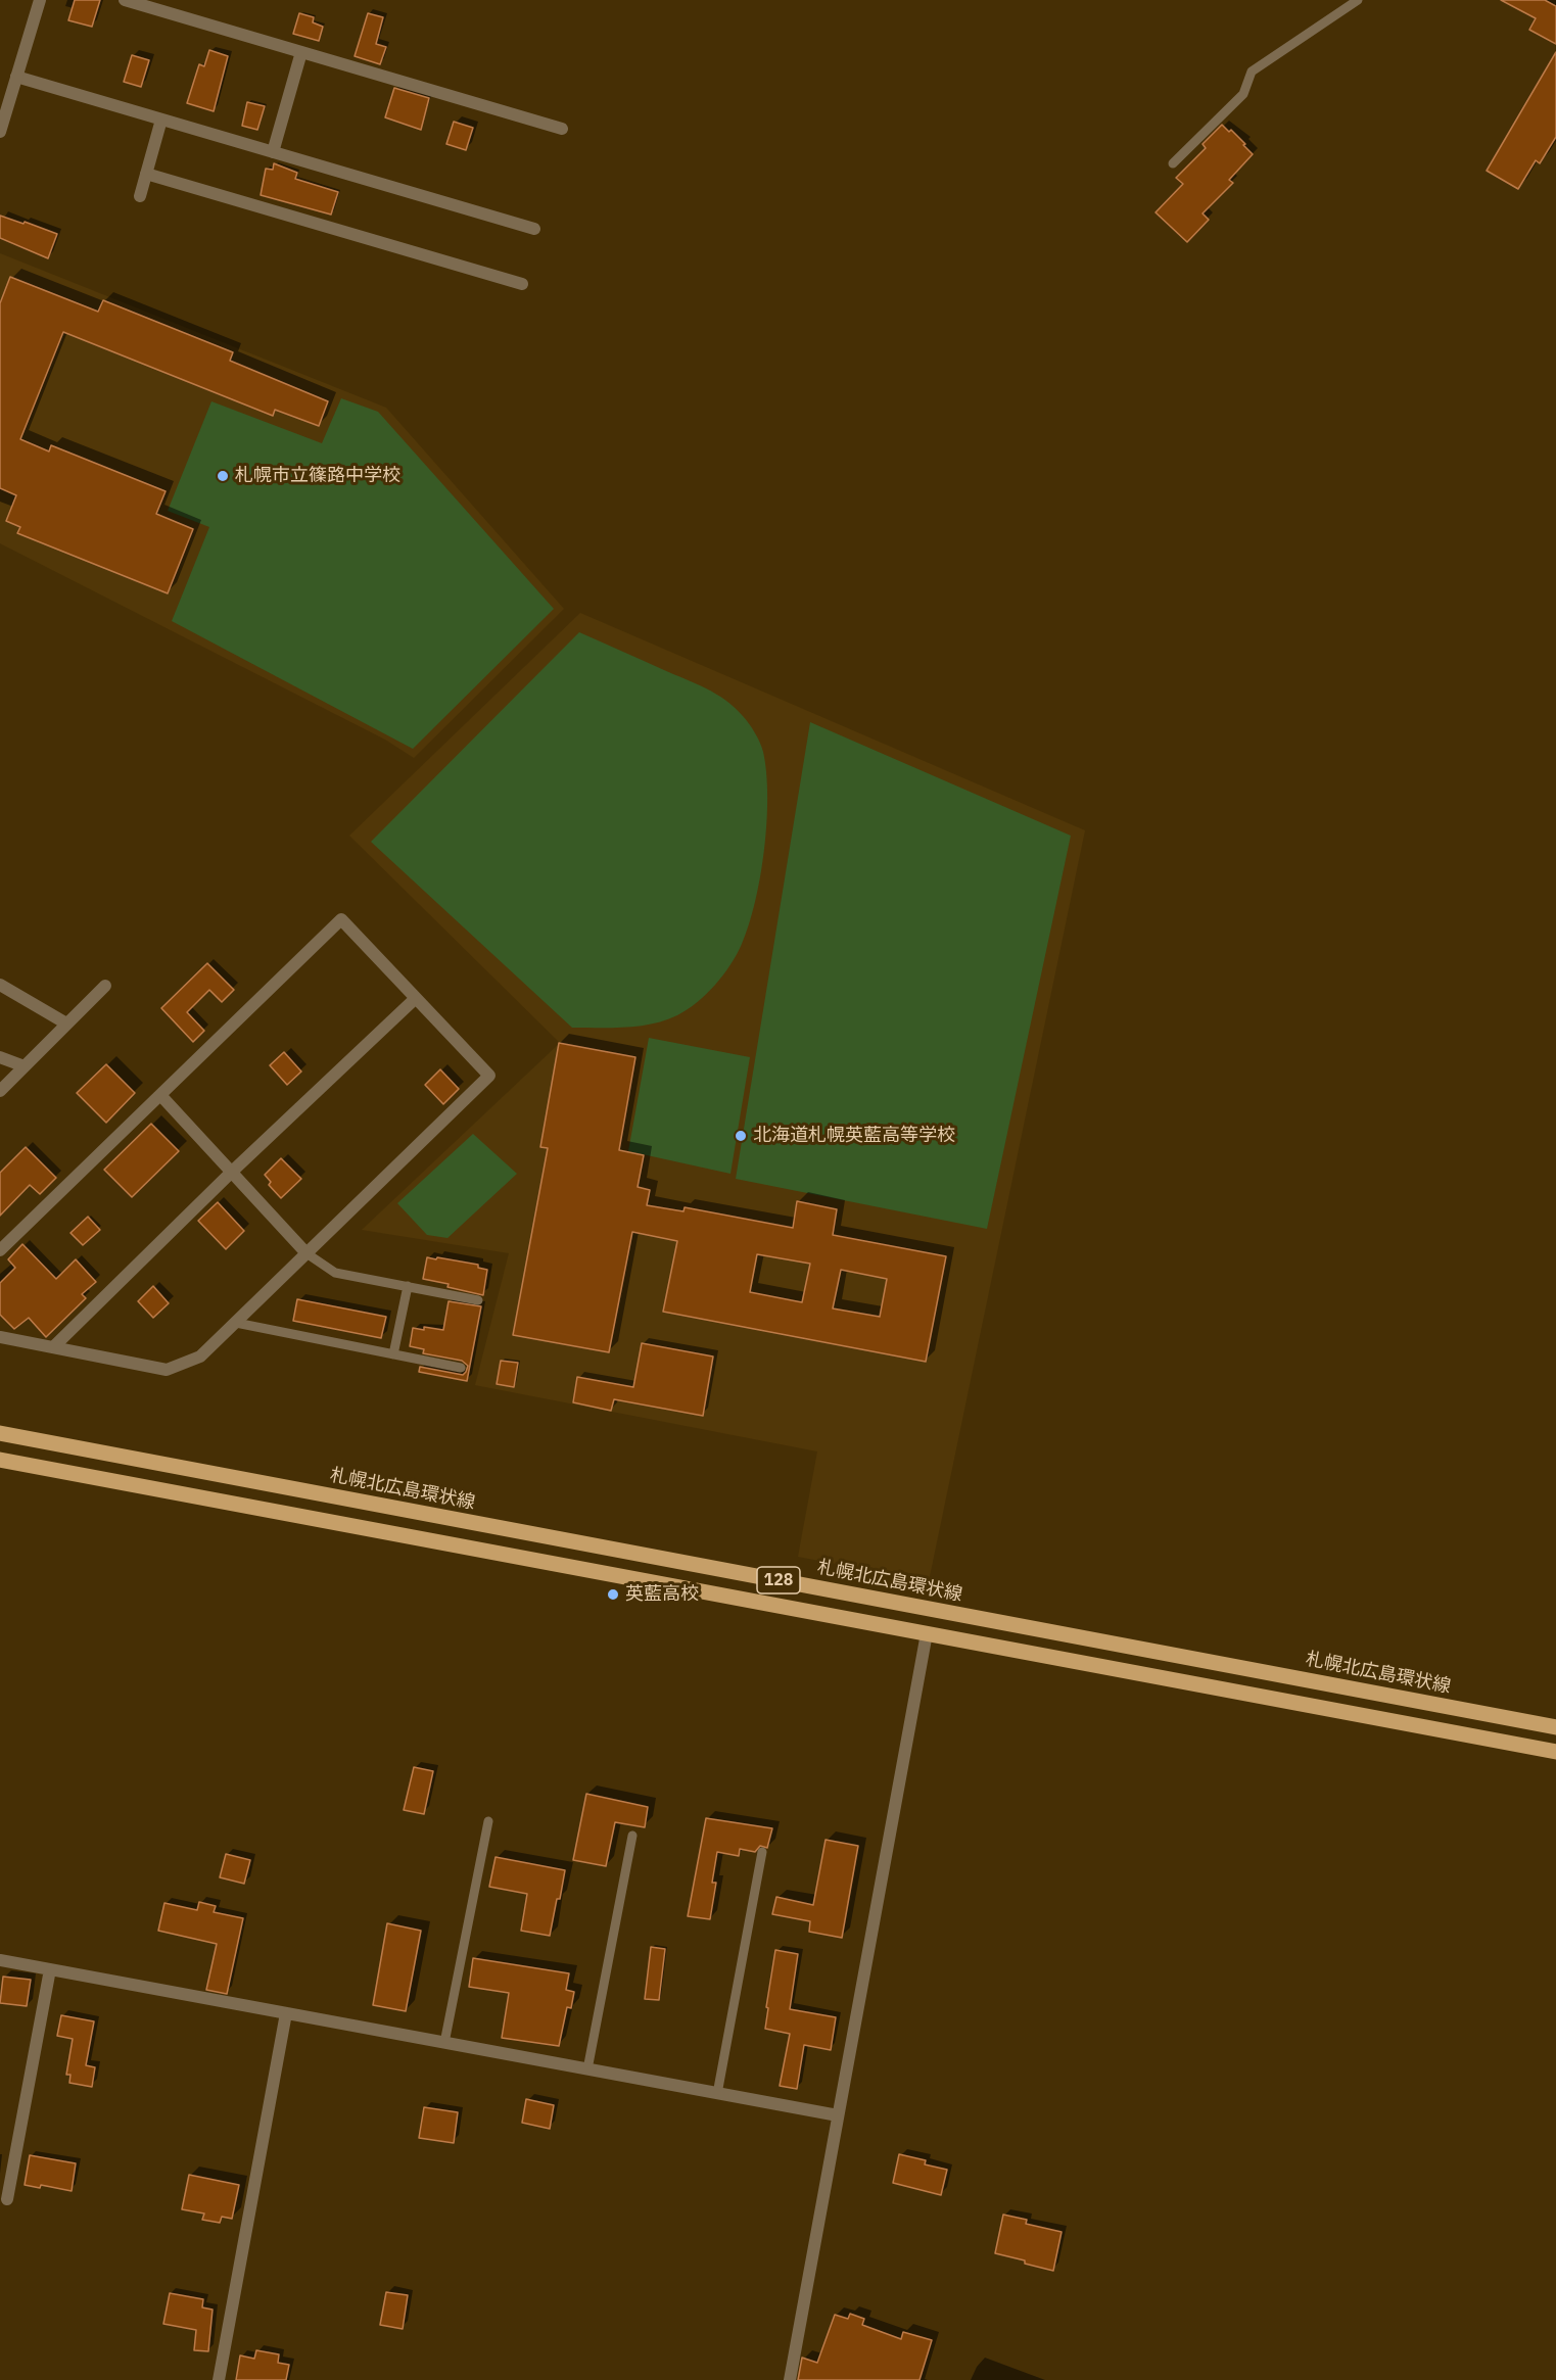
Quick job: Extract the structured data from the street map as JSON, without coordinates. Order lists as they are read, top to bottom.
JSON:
{
  "streets": {
    "main road": ["札幌北広島環状線", "128"]
  },
  "places": ["札幌市立篠路中学校", "北海道札幌英藍高等学校", "英藍高校"]
}
